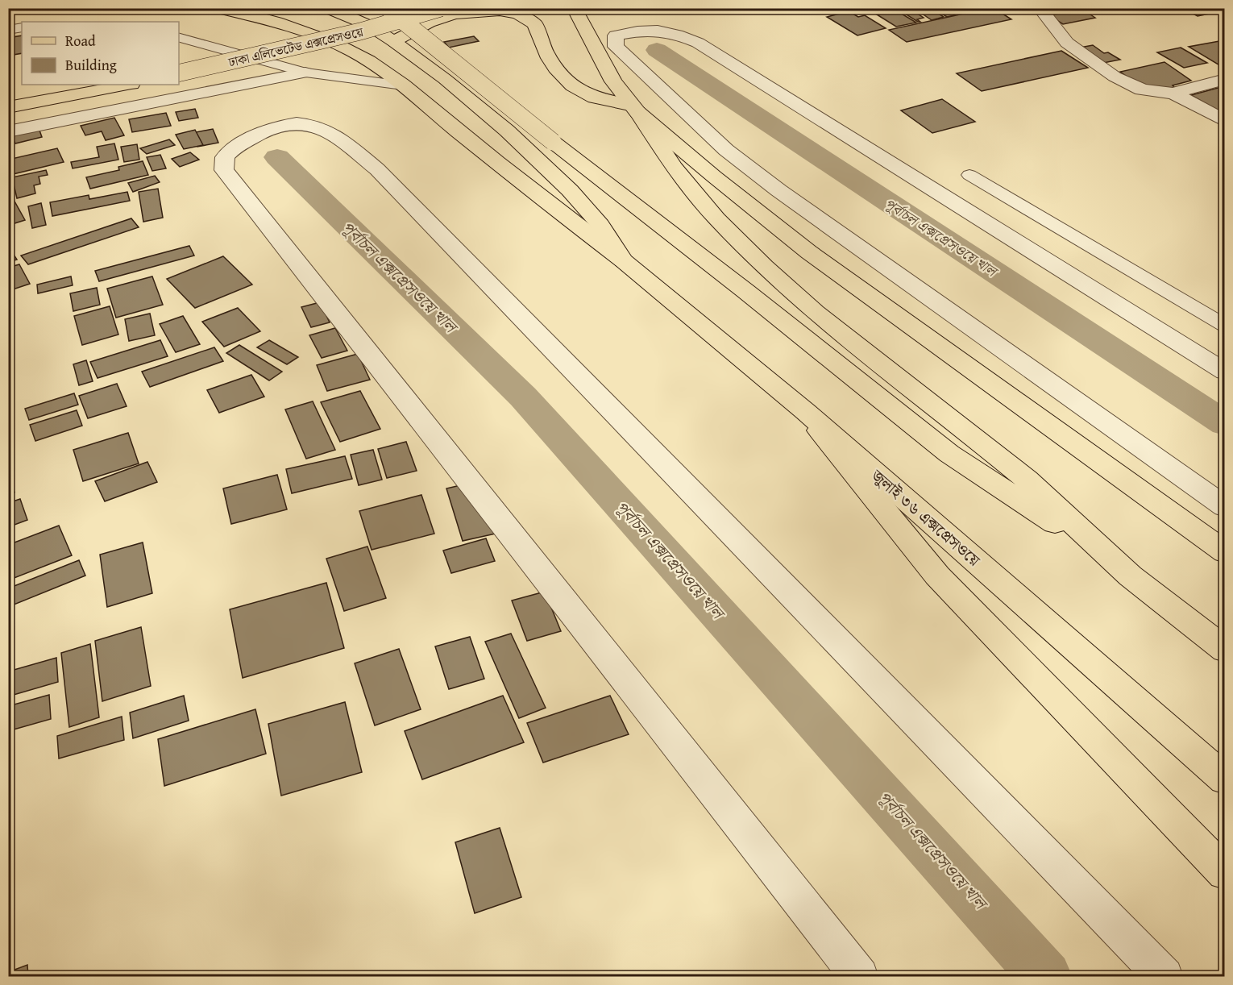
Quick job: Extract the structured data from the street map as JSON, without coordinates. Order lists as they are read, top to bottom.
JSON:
{
  "streets": {
    "main road": ["ঢাকা এলিভেটেড এক্সপ্রেসওয়ে", "জুলাই ৩৬ এক্সপ্রেসওয়ে"]
  },
  "water": ["পূর্বাচল এক্সপ্রেসওয়ে খাল"],
  "legend": ["Road", "Building"]
}
